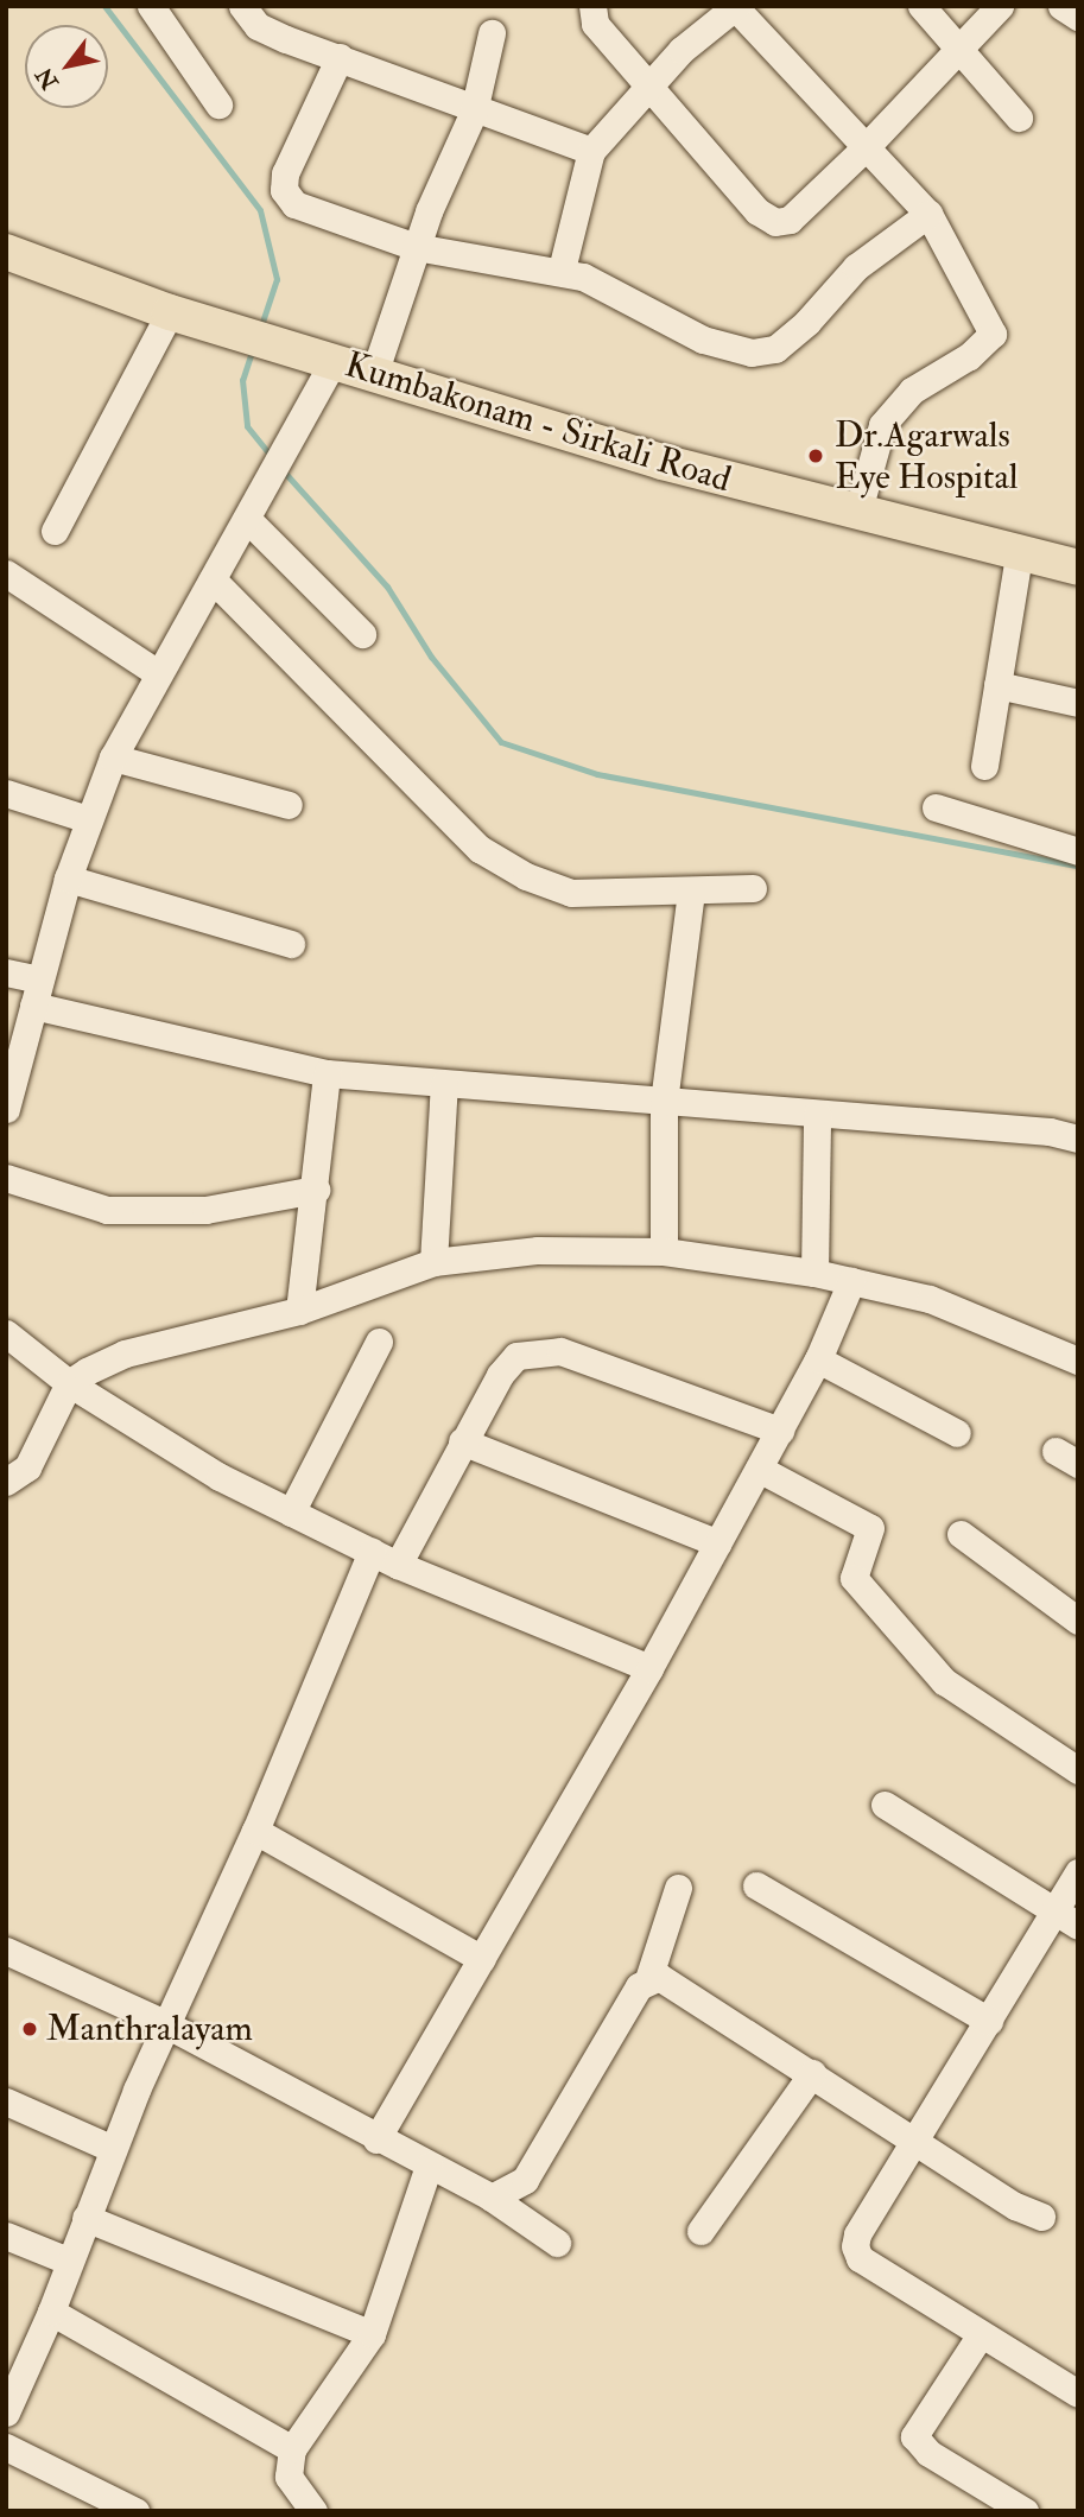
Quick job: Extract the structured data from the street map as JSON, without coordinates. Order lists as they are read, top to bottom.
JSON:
{
  "streets": {
    "main road": ["Kumbakonam - Sirkali Road"]
  },
  "places": ["Dr.Agarwals Eye Hospital", "Manthralayam"],
  "north": "bottom left"
}
